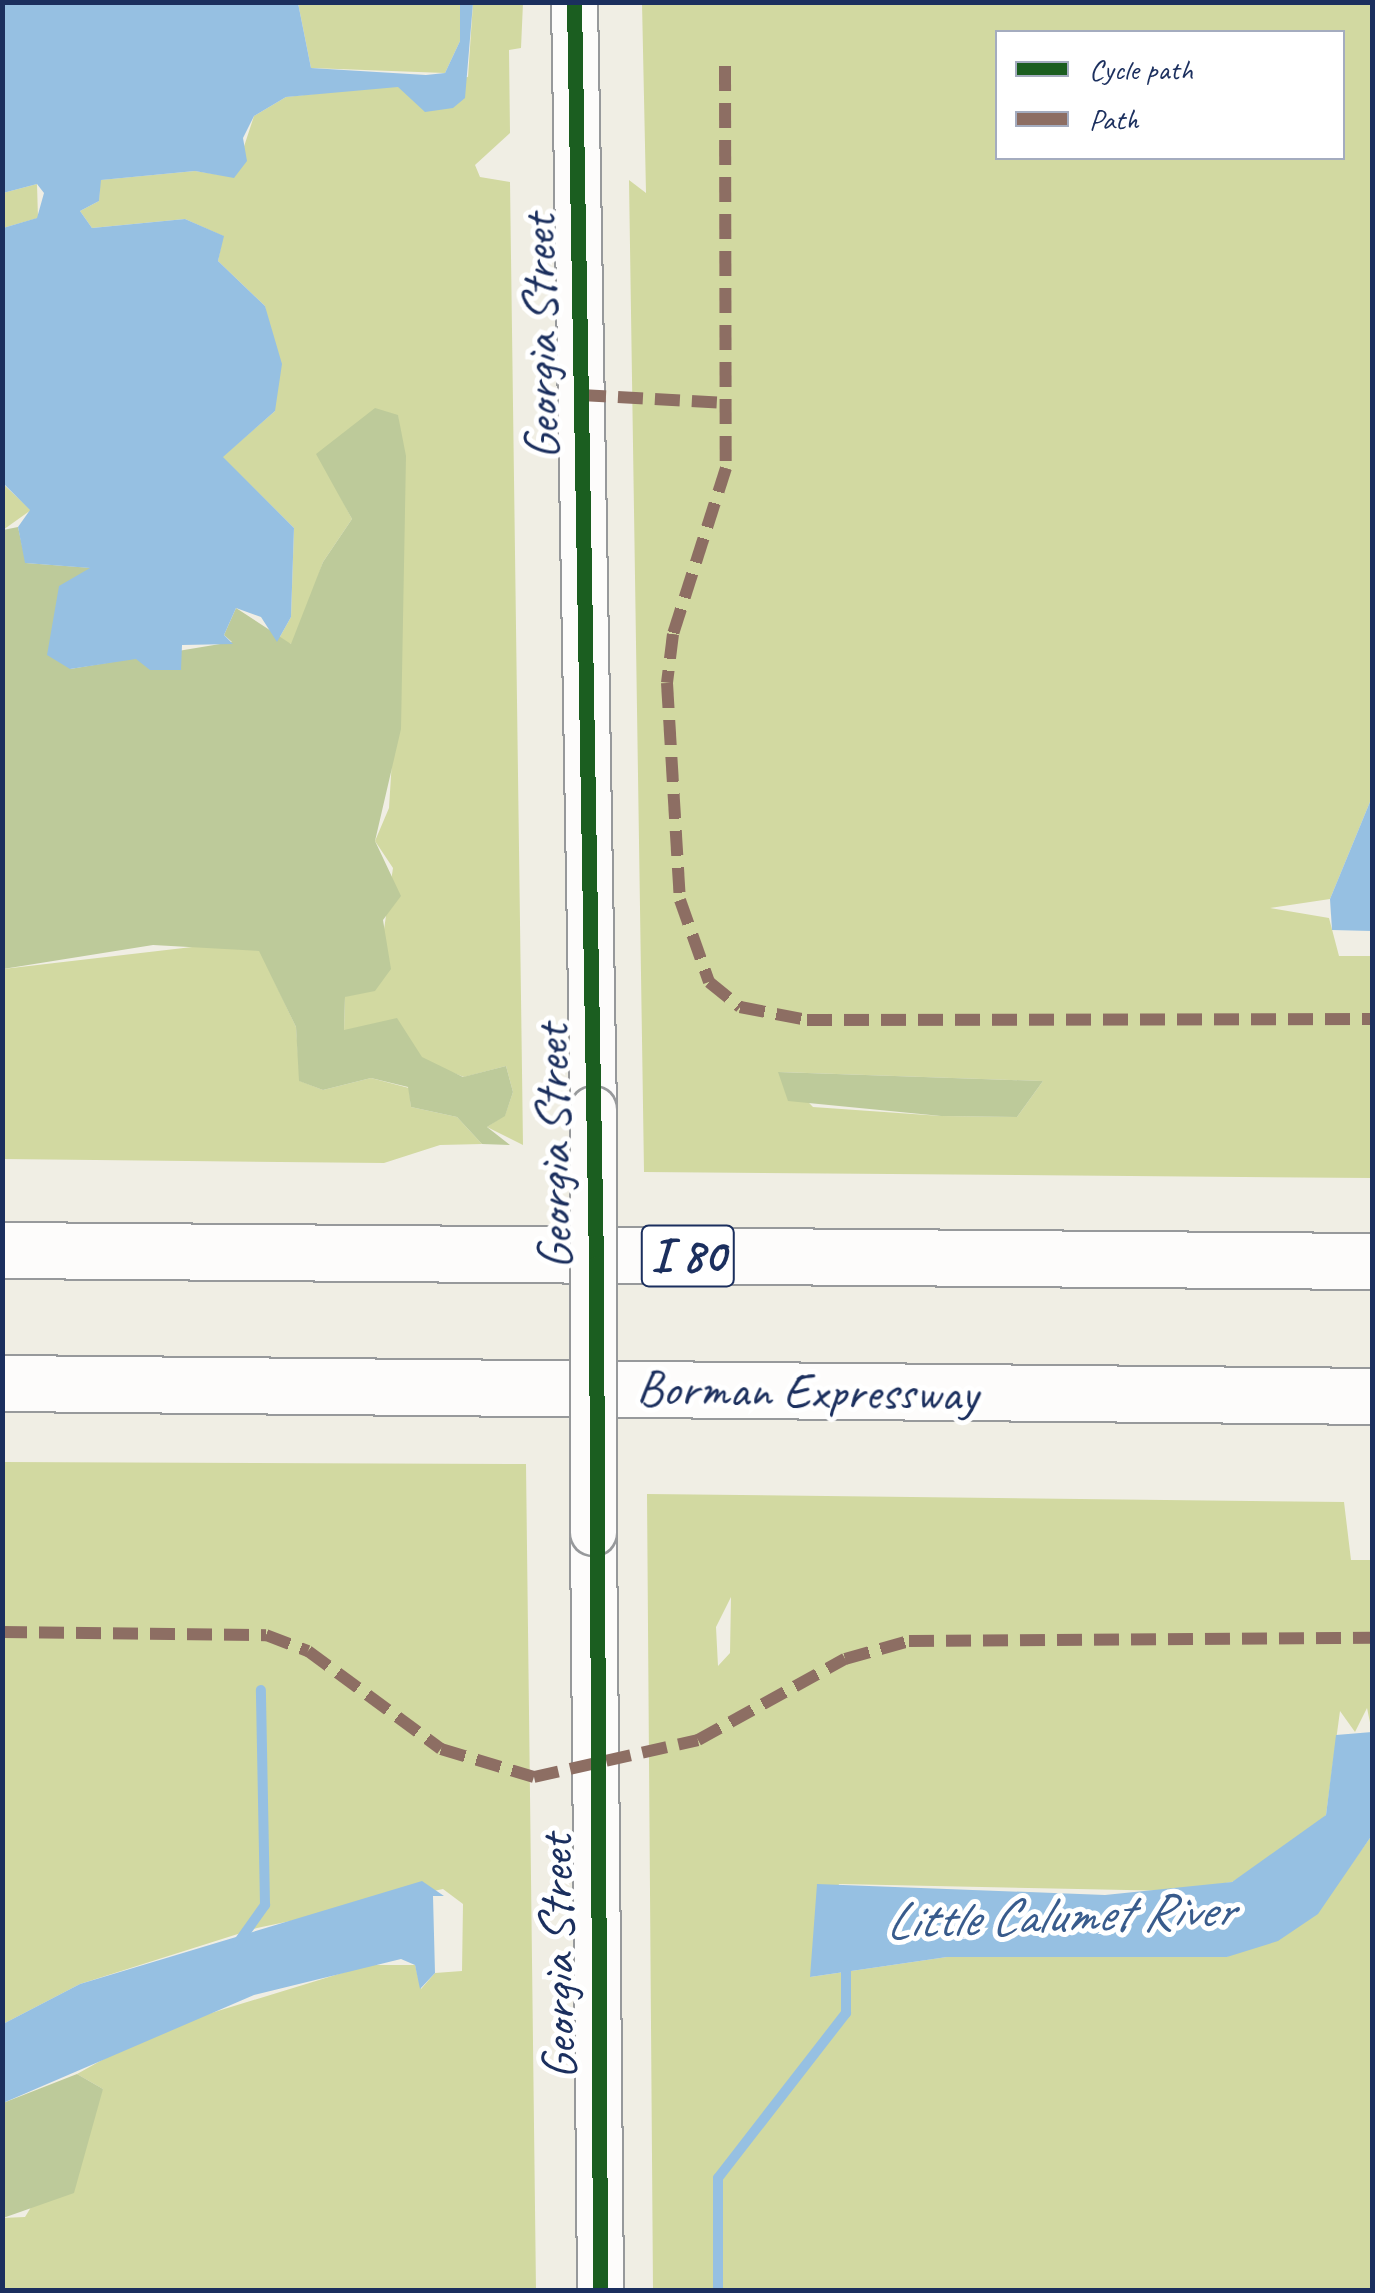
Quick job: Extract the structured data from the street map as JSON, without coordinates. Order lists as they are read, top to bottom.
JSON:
{
  "streets": {
    "highway": ["I 80", "Borman Expressway"],
    "street": ["Georgia Street"]
  },
  "crossings": [
    ["Georgia Street", "Borman Expressway"]
  ],
  "water": ["Little Calumet River"],
  "legend": ["Cycle path", "Path"]
}
